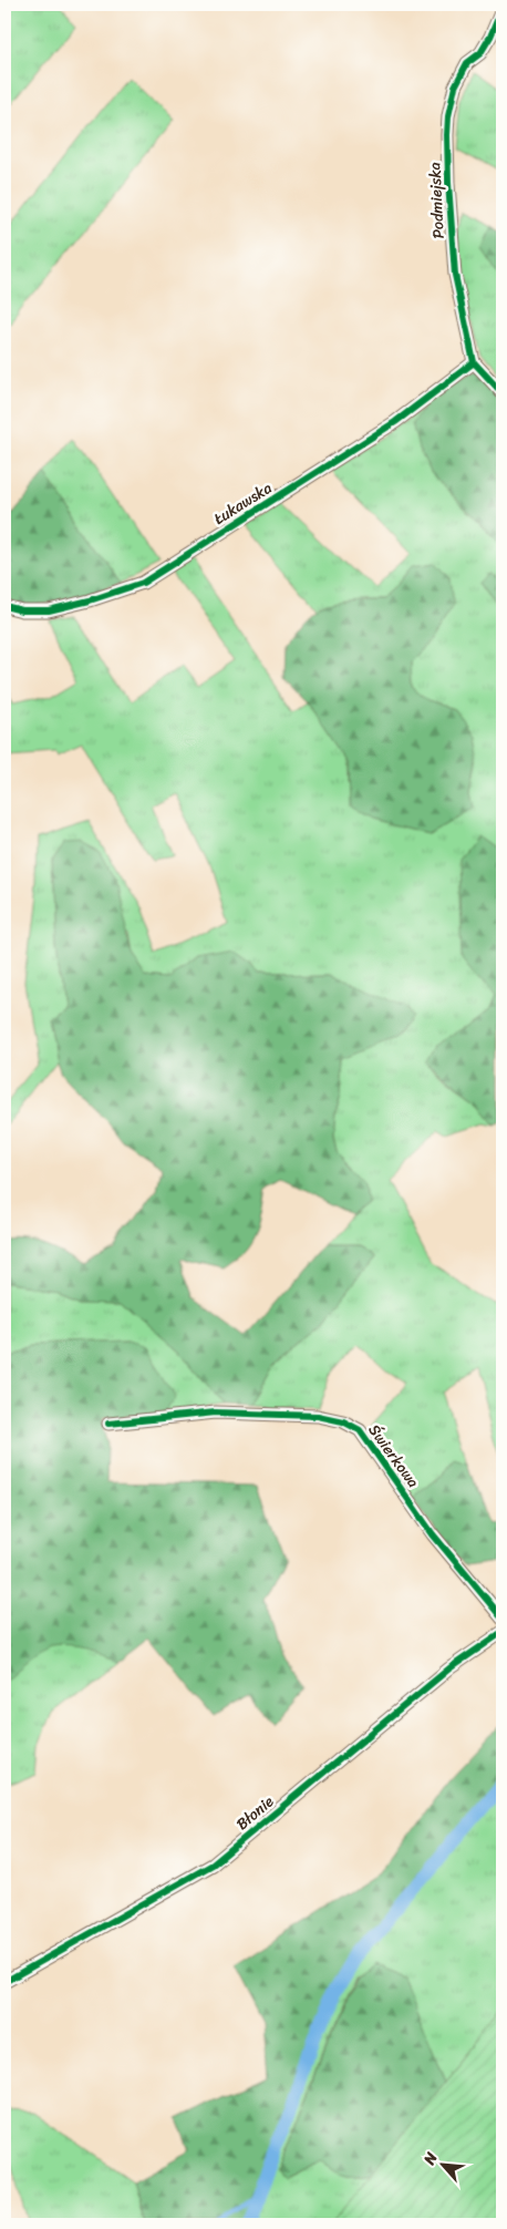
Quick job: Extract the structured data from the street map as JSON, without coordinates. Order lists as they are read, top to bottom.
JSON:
{
  "streets": {
    "street": [
      "Podmiejska",
      "Łukawska",
      "Świerkowa",
      "Błonie"
    ]
  },
  "crossings": [
    ["Podmiejska", "Łukawska"]
  ],
  "north": "top left"
}
